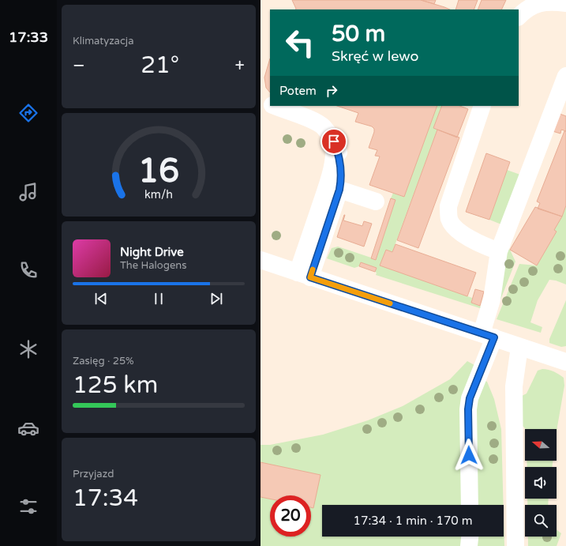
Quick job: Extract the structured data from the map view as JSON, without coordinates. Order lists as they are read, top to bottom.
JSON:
{
  "north": "left",
  "page": {
    "tabs": "17:33",
    "tile": [
      "Klimatyzacja",
      ["Zasięg · 25%", "125 km"],
      ["Przyjazd", "17:34"]
    ],
    "turn": ["50 m", "Skręć w lewo"],
    "heat": ["−", "21°", "+"],
    "then": "Potem",
    "song": ["Night Drive", "The Halogens"],
    "limit": "20",
    "trip": "17:34 · 1 min · 170 m",
    "gauge": ["16", "km/h"]
  }
}
